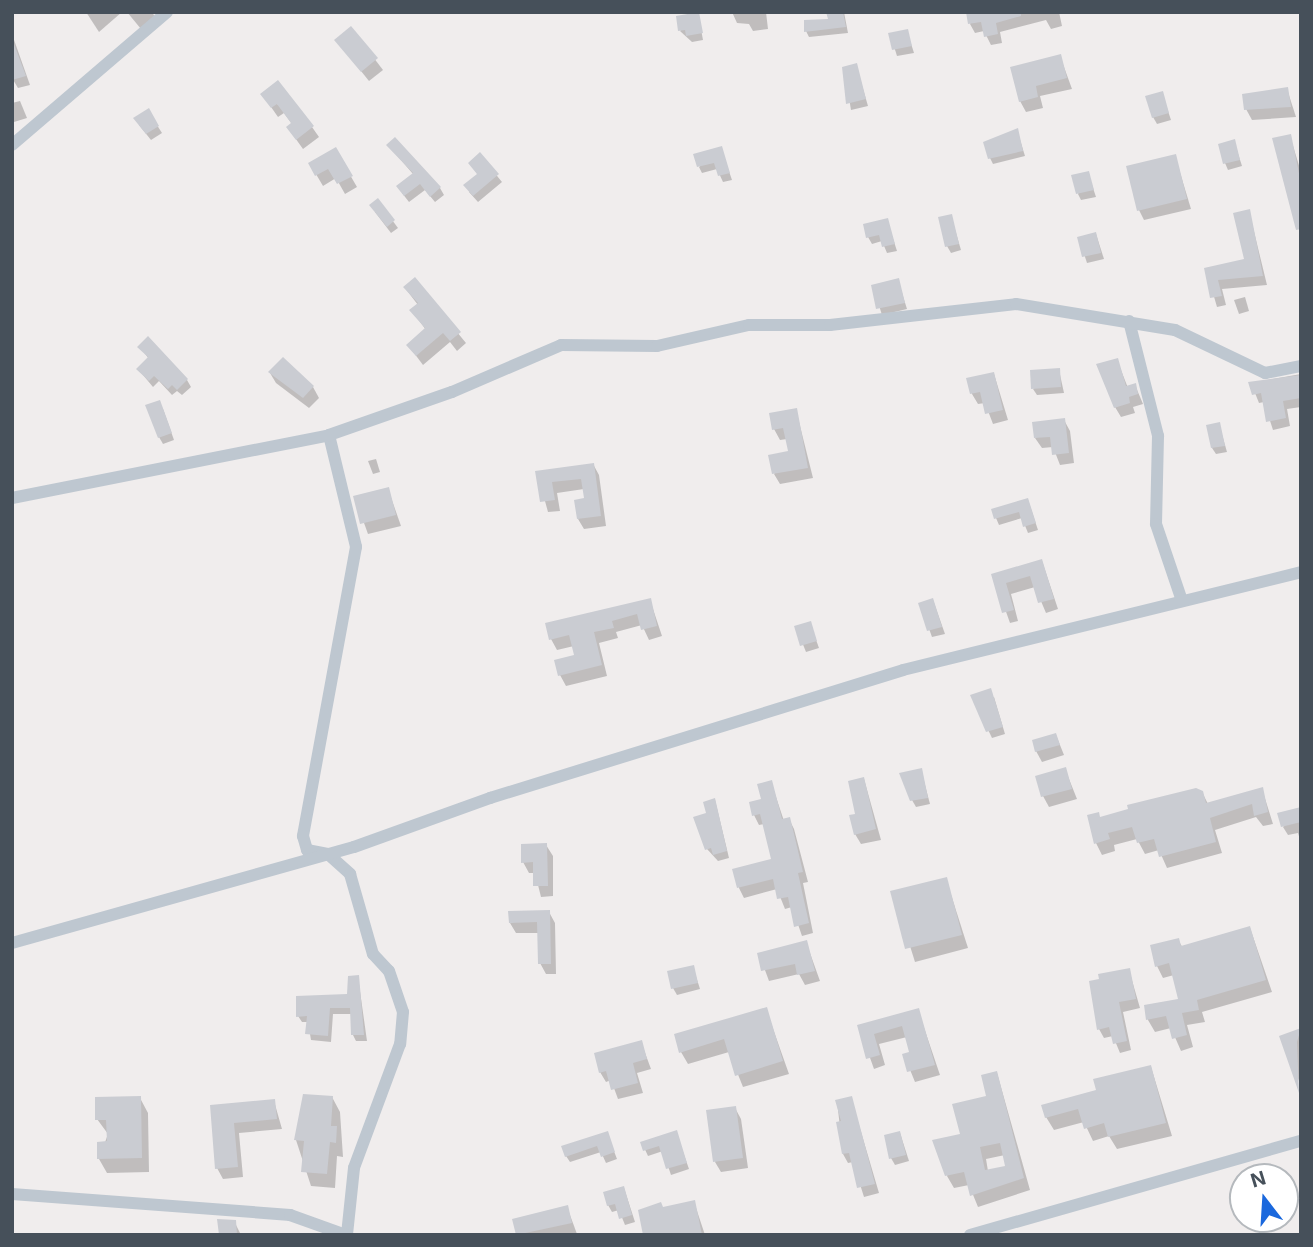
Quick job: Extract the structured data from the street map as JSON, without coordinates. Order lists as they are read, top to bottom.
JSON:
{
  "north": "top"
}
